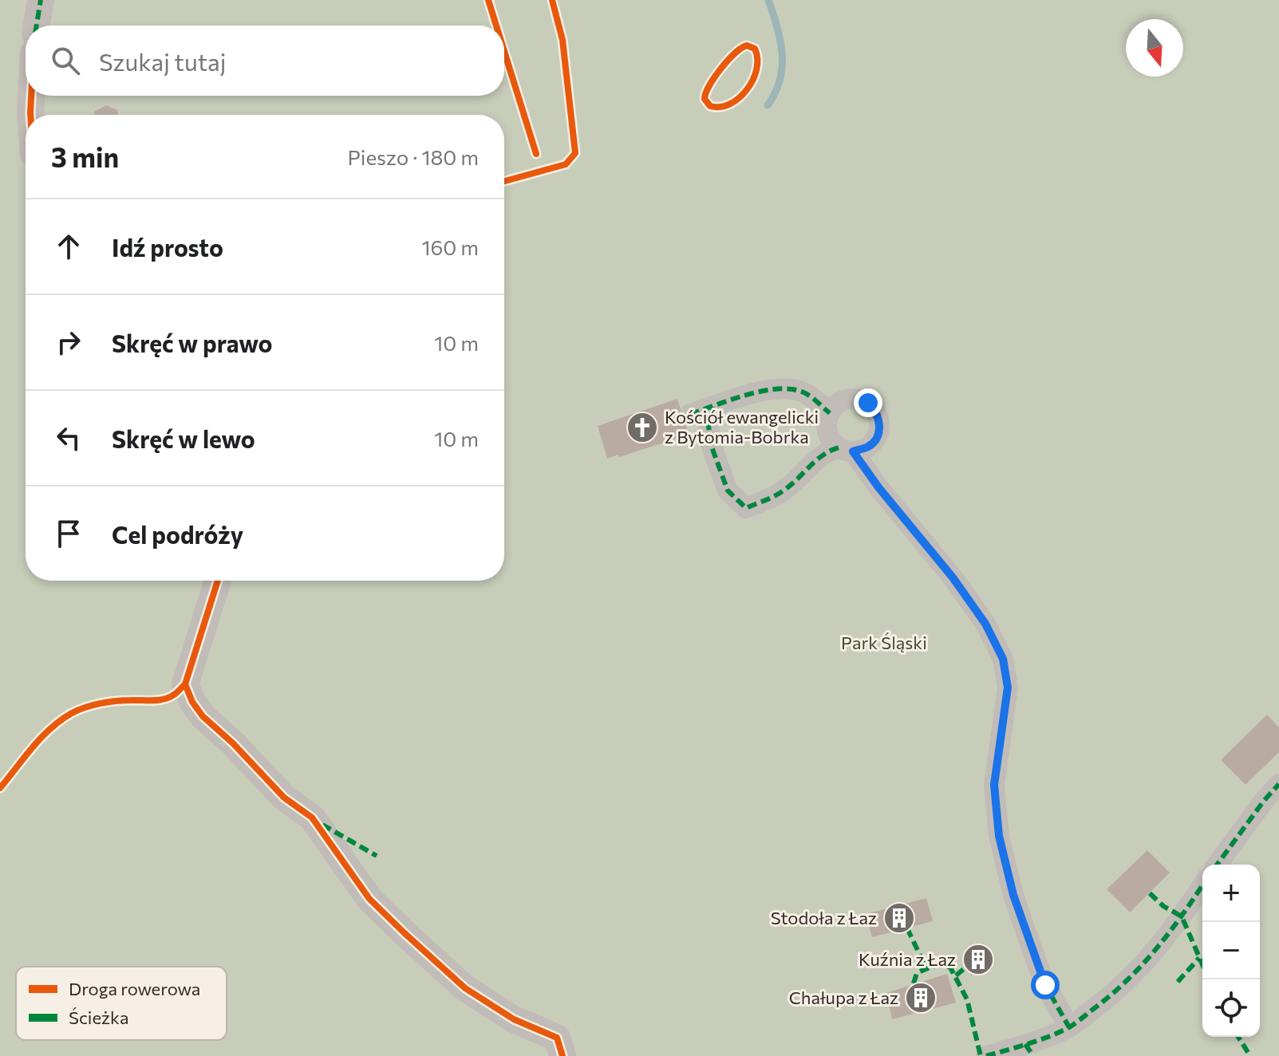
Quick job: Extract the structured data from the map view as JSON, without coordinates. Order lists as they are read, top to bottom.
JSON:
{
  "parks": ["Park Śląski"],
  "places": {
    "church": ["Kościół ewangelicki z Bytomia-Bobrka"],
    "building": ["Stodoła z Łaz", "Kuźnia z Łaz", "Chałupa z Łaz"]
  },
  "legend": ["Droga rowerowa", "Ścieżka"],
  "north": "bottom",
  "page": {
    "search": "Szukaj tutaj",
    "heading": ["3 min", "Pieszo · 180 m"],
    "list": [
      ["Idź prosto", "160 m"],
      ["Skręć w prawo", "10 m"],
      ["Skręć w lewo", "10 m"],
      "Cel podróży"
    ],
    "map_buttons": ["+", "−"]
  }
}
